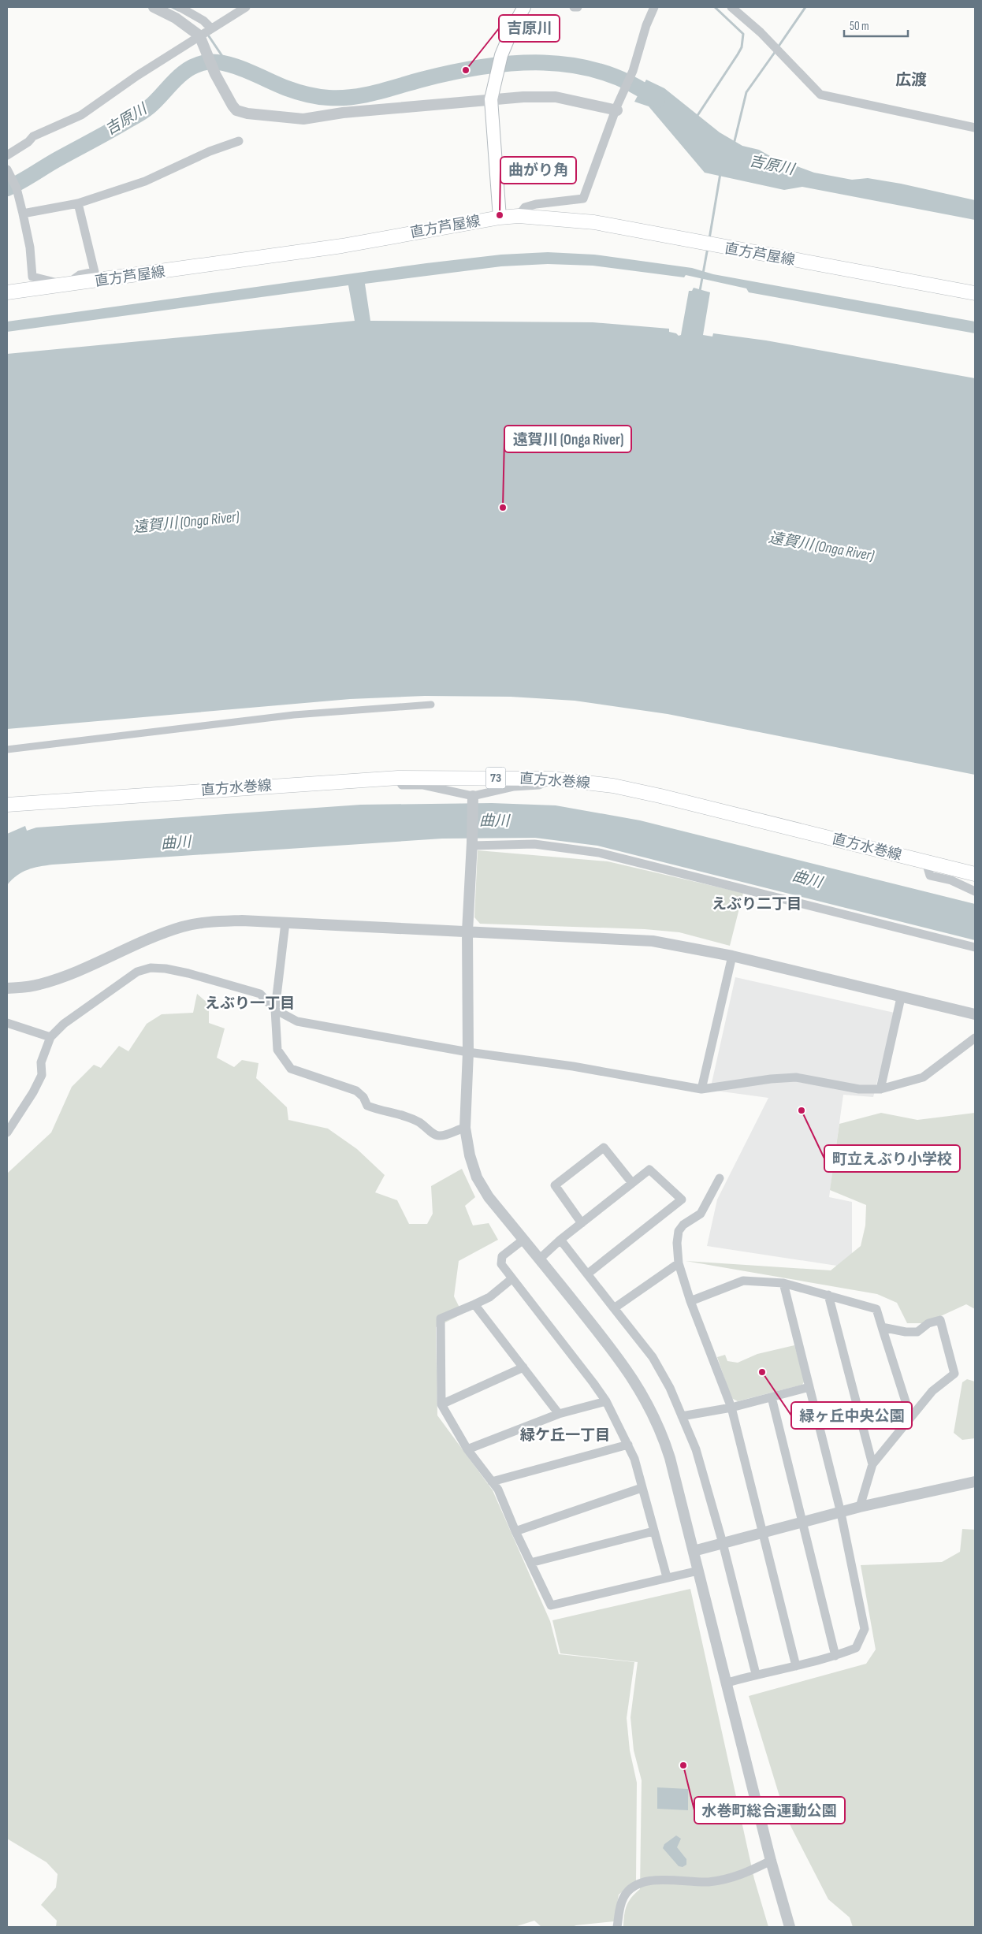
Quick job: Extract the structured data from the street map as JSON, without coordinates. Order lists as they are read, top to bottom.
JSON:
{
  "streets": {
    "main road": ["直方芦屋線", "73", "直方水巻線"]
  },
  "districts": [
    "広渡",
    "えぶり二丁目",
    "えぶり一丁目",
    "緑ケ丘一丁目"
  ],
  "water": ["吉原川", "遠賀川 (Onga River)", "曲川"],
  "places": [
    "吉原川",
    "曲がり角",
    "遠賀川 (Onga River)",
    "町立えぶり小学校",
    "緑ヶ丘中央公園",
    "水巻町総合運動公園"
  ],
  "scale_bar": "50 m"
}
